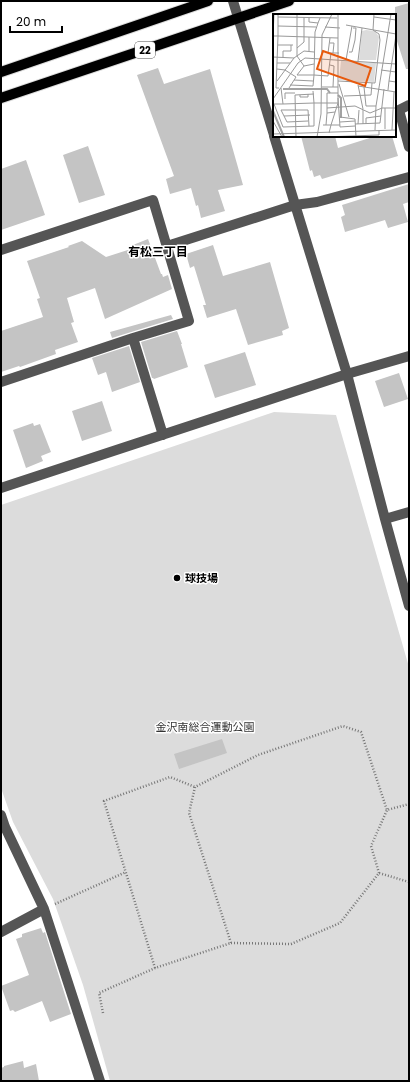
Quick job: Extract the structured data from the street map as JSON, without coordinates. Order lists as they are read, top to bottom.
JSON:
{
  "streets": {
    "main road": ["22"]
  },
  "districts": ["有松三丁目"],
  "parks": ["金沢南総合運動公園"],
  "places": ["球技場"],
  "scale_bar": "20 m"
}
